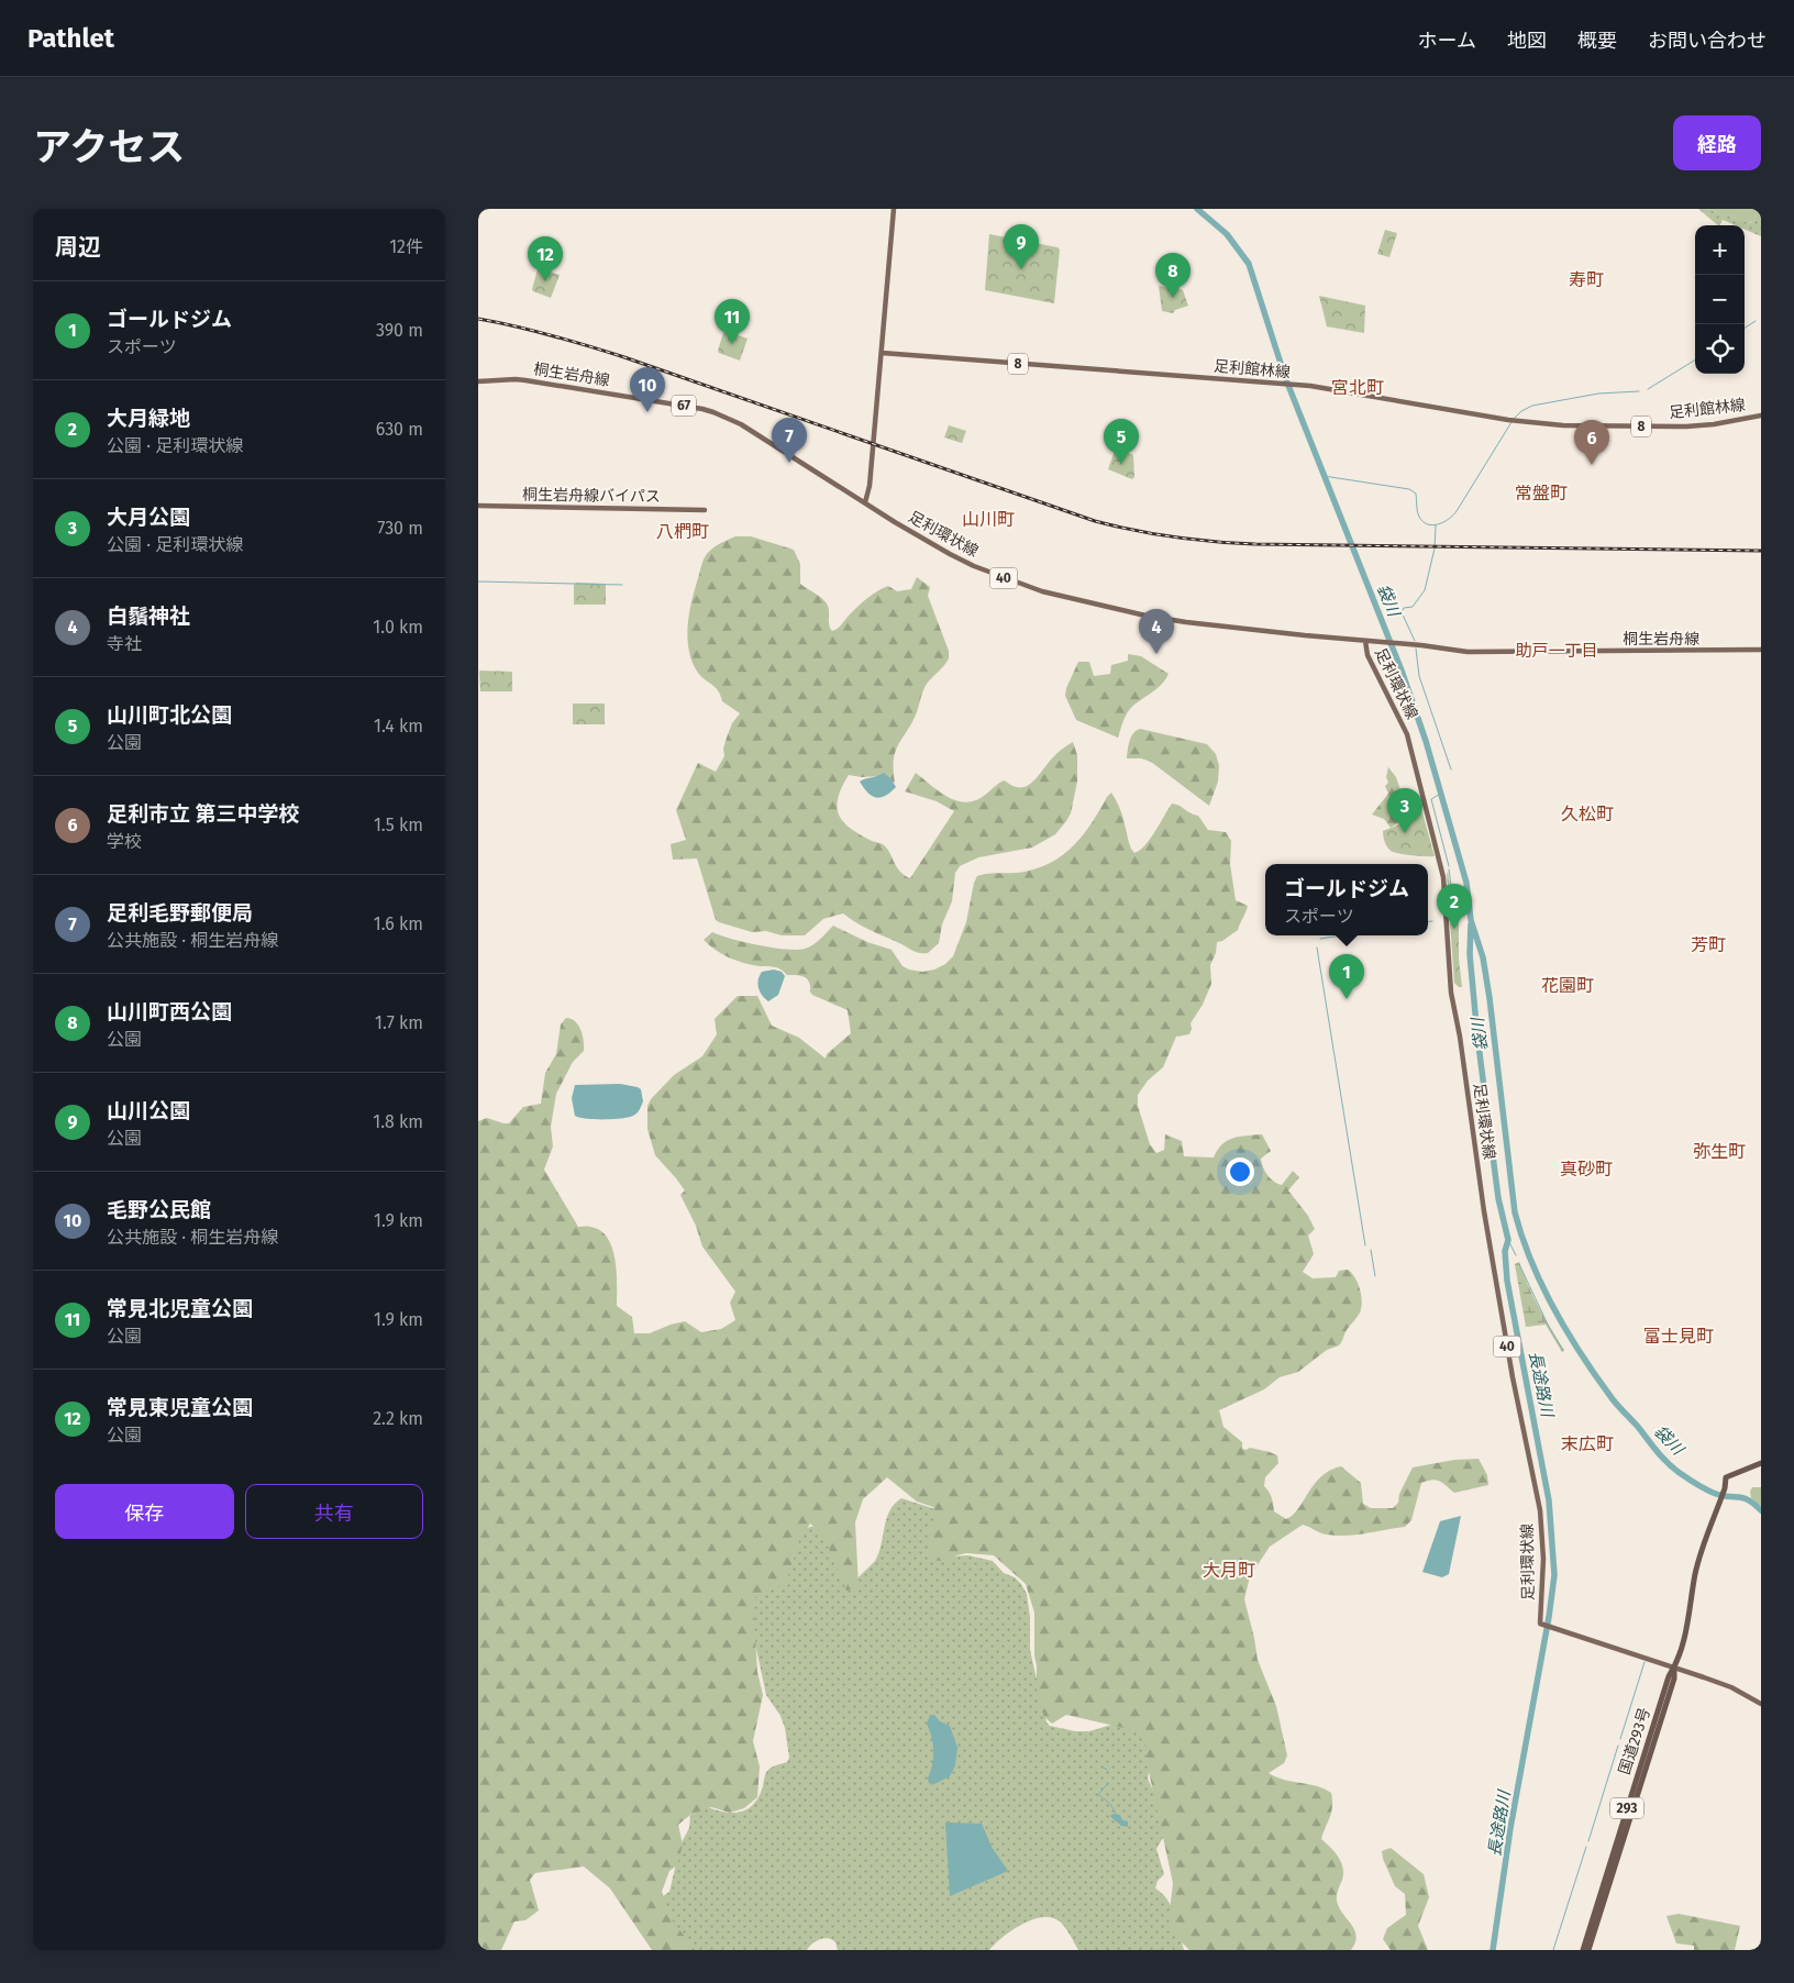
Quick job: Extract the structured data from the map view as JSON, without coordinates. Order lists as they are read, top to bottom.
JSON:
{
  "streets": {
    "highway": ["国道293号", "293"],
    "main road": [
      "8",
      "足利館林線",
      "桐生岩舟線",
      "67",
      "桐生岩舟線バイパス",
      "足利環状線",
      "40"
    ]
  },
  "crossings": [
    ["桐生岩舟線", "足利環状線"],
    ["足利環状線", "国道293号"]
  ],
  "districts": [
    "寿町",
    "宮北町",
    "常盤町",
    "山川町",
    "八椚町",
    "助戸一丁目",
    "久松町",
    "芳町",
    "花園町",
    "弥生町",
    "真砂町",
    "富士見町",
    "末広町",
    "大月町"
  ],
  "water": ["袋川", "長途路川"],
  "page": {
    "header": "Pathlet",
    "nav": [
      "ホーム",
      "地図",
      "概要",
      "お問い合わせ"
    ],
    "title": "アクセス",
    "buttons": [
      "経路",
      ["保存", "共有"]
    ],
    "heading": ["周辺", "12件"],
    "pins": [
      "9",
      "12",
      "8",
      "11",
      "10",
      "7",
      "5",
      "6",
      "4",
      "3",
      "2",
      "1"
    ],
    "map_buttons": ["+", "−"],
    "list": [
      {
        "mark": "1",
        "name": "ゴールドジム",
        "note": "スポーツ",
        "value": "390 m"
      },
      {
        "mark": "2",
        "name": "大月緑地",
        "note": "公園 · 足利環状線",
        "value": "630 m"
      },
      {
        "mark": "3",
        "name": "大月公園",
        "note": "公園 · 足利環状線",
        "value": "730 m"
      },
      {
        "mark": "4",
        "name": "白鬚神社",
        "note": "寺社",
        "value": "1.0 km"
      },
      {
        "mark": "5",
        "name": "山川町北公園",
        "note": "公園",
        "value": "1.4 km"
      },
      {
        "mark": "6",
        "name": "足利市立 第三中学校",
        "note": "学校",
        "value": "1.5 km"
      },
      {
        "mark": "7",
        "name": "足利毛野郵便局",
        "note": "公共施設 · 桐生岩舟線",
        "value": "1.6 km"
      },
      {
        "mark": "8",
        "name": "山川町西公園",
        "note": "公園",
        "value": "1.7 km"
      },
      {
        "mark": "9",
        "name": "山川公園",
        "note": "公園",
        "value": "1.8 km"
      },
      {
        "mark": "10",
        "name": "毛野公民館",
        "note": "公共施設 · 桐生岩舟線",
        "value": "1.9 km"
      },
      {
        "mark": "11",
        "name": "常見北児童公園",
        "note": "公園",
        "value": "1.9 km"
      },
      {
        "mark": "12",
        "name": "常見東児童公園",
        "note": "公園",
        "value": "2.2 km"
      }
    ],
    "popup": ["ゴールドジム", "スポーツ"]
  }
}
